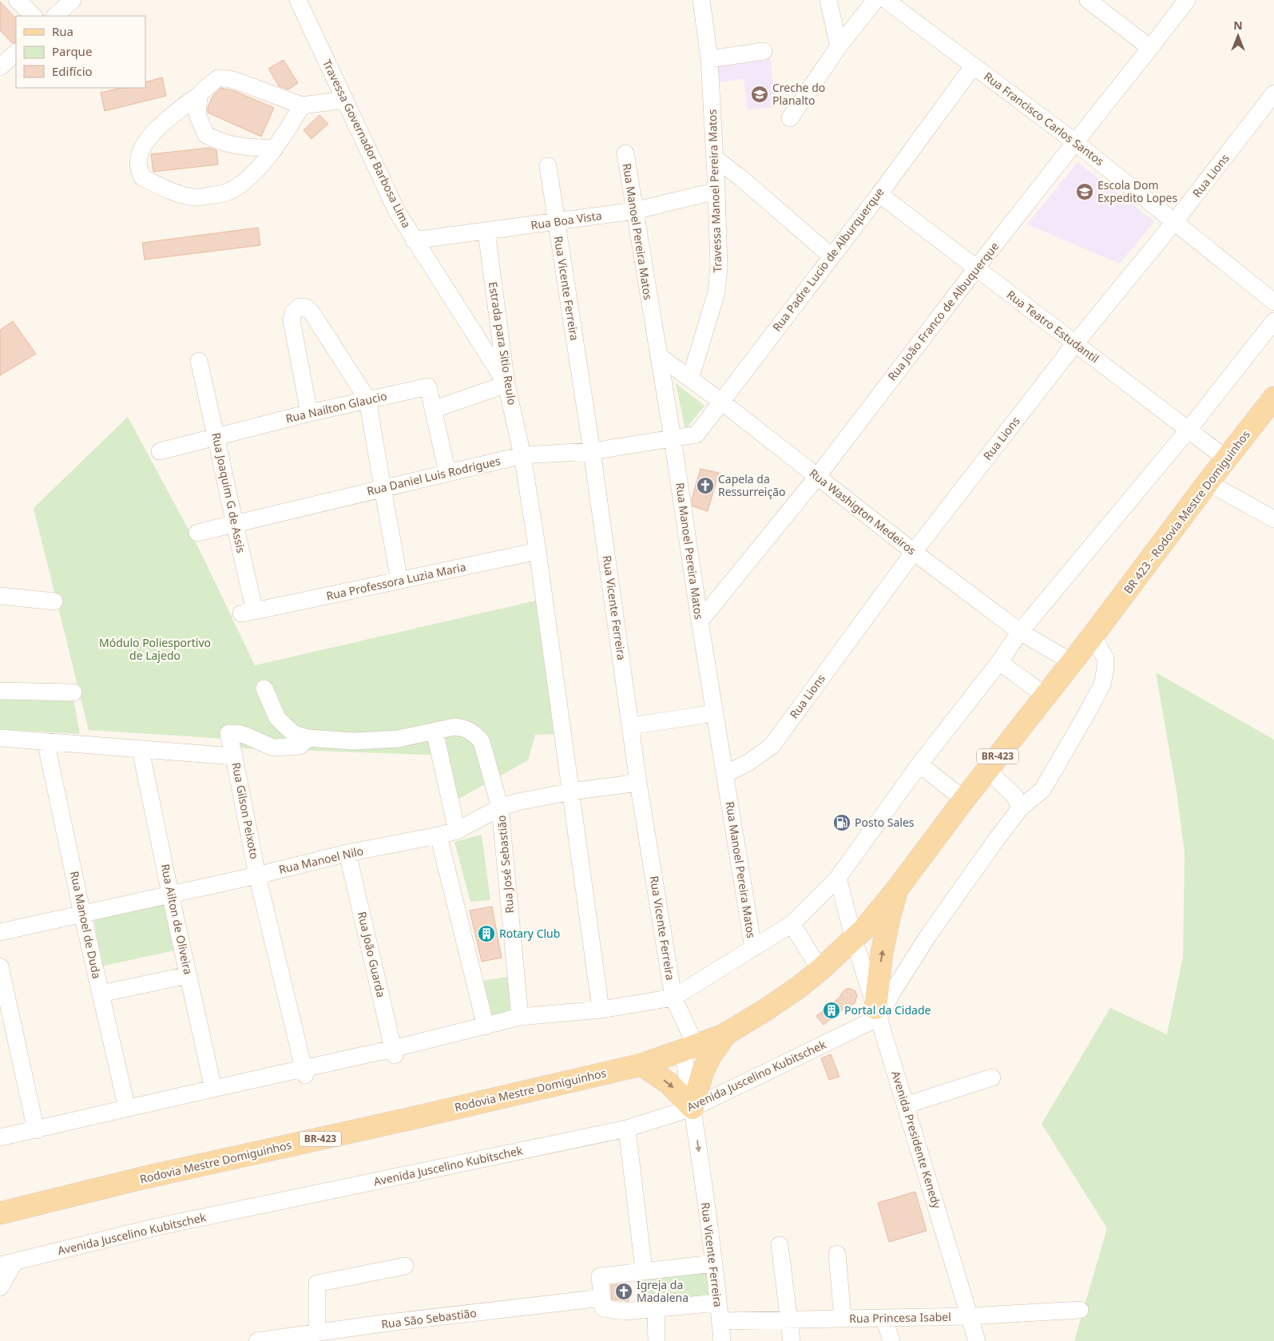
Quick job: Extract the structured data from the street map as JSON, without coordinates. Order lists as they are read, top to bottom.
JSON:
{
  "streets": {
    "main road": ["BR 423 - Rodovia Mestre Domiguinhos", "BR-423", "Rodovia Mestre Domiguinhos"],
    "street": [
      "Rua Francisco Carlos Santos",
      "Travessa Governador Barbosa Lima",
      "Rua Lions",
      "Travessa Manoel Pereira Matos",
      "Rua Boa Vista",
      "Rua Manoel Pereira Matos",
      "Rua Padre Lucio de Alburquerque",
      "Rua Vicente Ferreira",
      "Rua João Franco de Albuquerque",
      "Rua Teatro Estudantil",
      "Estrada para Sitio Reulo",
      "Rua Nailton Glaucio",
      "Rua Daniel Luis Rodrigues",
      "Rua Joaquim G de Assis",
      "Rua Washigton Medeiros",
      "Rua Professora Luzia Maria",
      "Rua Gilson Peixoto",
      "Rua Manoel Nilo",
      "Rua José Sebastião",
      "Rua Ailton de Oliveira",
      "Rua Manoel de Duda",
      "Rua João Guarda",
      "Avenida Juscelino Kubitschek",
      "Avenida Presidente Kenedy",
      "Rua Princesa Isabel",
      "Rua São Sebastião"
    ]
  },
  "crossings": [
    ["Rua Francisco Carlos Santos", "Rua Lions"],
    ["Rua Francisco Carlos Santos", "Rua Padre Lucio de Alburquerque"],
    ["Rua Francisco Carlos Santos", "Rua João Franco de Albuquerque"],
    ["Travessa Governador Barbosa Lima", "Rua Boa Vista"],
    ["Travessa Governador Barbosa Lima", "Estrada para Sitio Reulo"],
    ["Rua Lions", "Rua Manoel Pereira Matos"],
    ["Rua Lions", "Rua Teatro Estudantil"],
    ["Rua Lions", "Rua Washigton Medeiros"],
    ["Travessa Manoel Pereira Matos", "Rua Boa Vista"],
    ["Travessa Manoel Pereira Matos", "Rua Washigton Medeiros"],
    ["Rua Boa Vista", "Rua Manoel Pereira Matos"],
    ["Rua Boa Vista", "Rua Vicente Ferreira"],
    ["Rua Boa Vista", "Estrada para Sitio Reulo"],
    ["Rua Manoel Pereira Matos", "Rua Padre Lucio de Alburquerque"],
    ["Rua Manoel Pereira Matos", "Rua João Franco de Albuquerque"],
    ["Rua Manoel Pereira Matos", "Rua Daniel Luis Rodrigues"],
    ["Rua Manoel Pereira Matos", "Rua Washigton Medeiros"],
    ["Rua Padre Lucio de Alburquerque", "Rua Teatro Estudantil"],
    ["Rua Padre Lucio de Alburquerque", "Rua Daniel Luis Rodrigues"],
    ["Rua Padre Lucio de Alburquerque", "Rua Washigton Medeiros"],
    ["Rua Vicente Ferreira", "Rua Daniel Luis Rodrigues"],
    ["Rua Vicente Ferreira", "BR-423"],
    ["Rua Vicente Ferreira", "Rua Manoel Nilo"],
    ["Rua Vicente Ferreira", "Avenida Juscelino Kubitschek"],
    ["Rua Vicente Ferreira", "Rua Princesa Isabel"],
    ["Rua João Franco de Albuquerque", "Rua Teatro Estudantil"],
    ["Rua João Franco de Albuquerque", "Rua Washigton Medeiros"],
    ["Rua Teatro Estudantil", "BR 423 - Rodovia Mestre Domiguinhos"],
    ["Estrada para Sitio Reulo", "Rua Daniel Luis Rodrigues"],
    ["Rua Nailton Glaucio", "Rua Daniel Luis Rodrigues"],
    ["Rua Nailton Glaucio", "Rua Joaquim G de Assis"],
    ["Rua Daniel Luis Rodrigues", "Rua Joaquim G de Assis"],
    ["Rua Joaquim G de Assis", "Rua Professora Luzia Maria"],
    ["Rua Washigton Medeiros", "BR-423"],
    ["BR 423 - Rodovia Mestre Domiguinhos", "BR-423"],
    ["BR-423", "Rodovia Mestre Domiguinhos"],
    ["BR-423", "Avenida Presidente Kenedy"],
    ["Rua Gilson Peixoto", "Rua Manoel Nilo"],
    ["Rua Gilson Peixoto", "Rua Ailton de Oliveira"],
    ["Rua Gilson Peixoto", "Rua Manoel de Duda"],
    ["Rua Manoel Nilo", "Rua José Sebastião"],
    ["Rua Manoel Nilo", "Rua Ailton de Oliveira"],
    ["Rua Manoel Nilo", "Rua Manoel de Duda"],
    ["Rua Manoel Nilo", "Rua João Guarda"],
    ["Avenida Juscelino Kubitschek", "Avenida Presidente Kenedy"],
    ["Avenida Presidente Kenedy", "Rua Princesa Isabel"]
  ],
  "parks": ["Módulo Poliesportivo de Lajedo"],
  "places": {
    "school or university": ["Creche do Planalto", "Escola Dom Expedito Lopes"],
    "church": ["Capela da Ressurreição", "Igreja da Madalena"],
    "fuel station": ["Posto Sales"],
    "building": ["Rotary Club", "Portal da Cidade"]
  },
  "legend": ["Rua", "Parque", "Edifício"],
  "north": "top"
}
